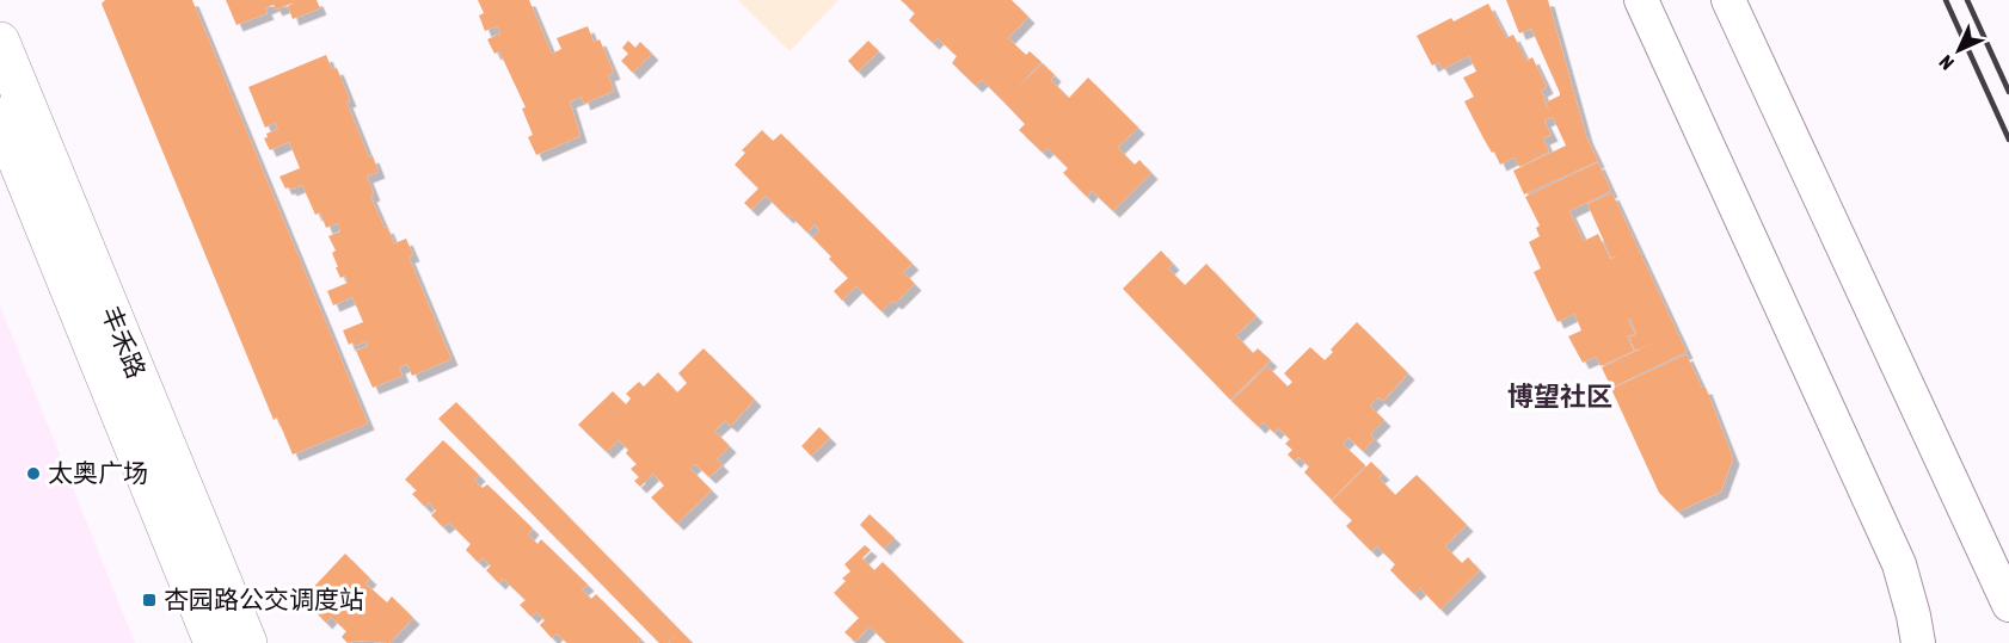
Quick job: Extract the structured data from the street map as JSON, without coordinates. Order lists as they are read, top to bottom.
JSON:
{
  "streets": {
    "main road": ["丰禾路"]
  },
  "districts": ["博望社区"],
  "places": {
    "other": ["太奥广场"],
    "transit": ["杏园路公交调度站"]
  },
  "north": "bottom left"
}
